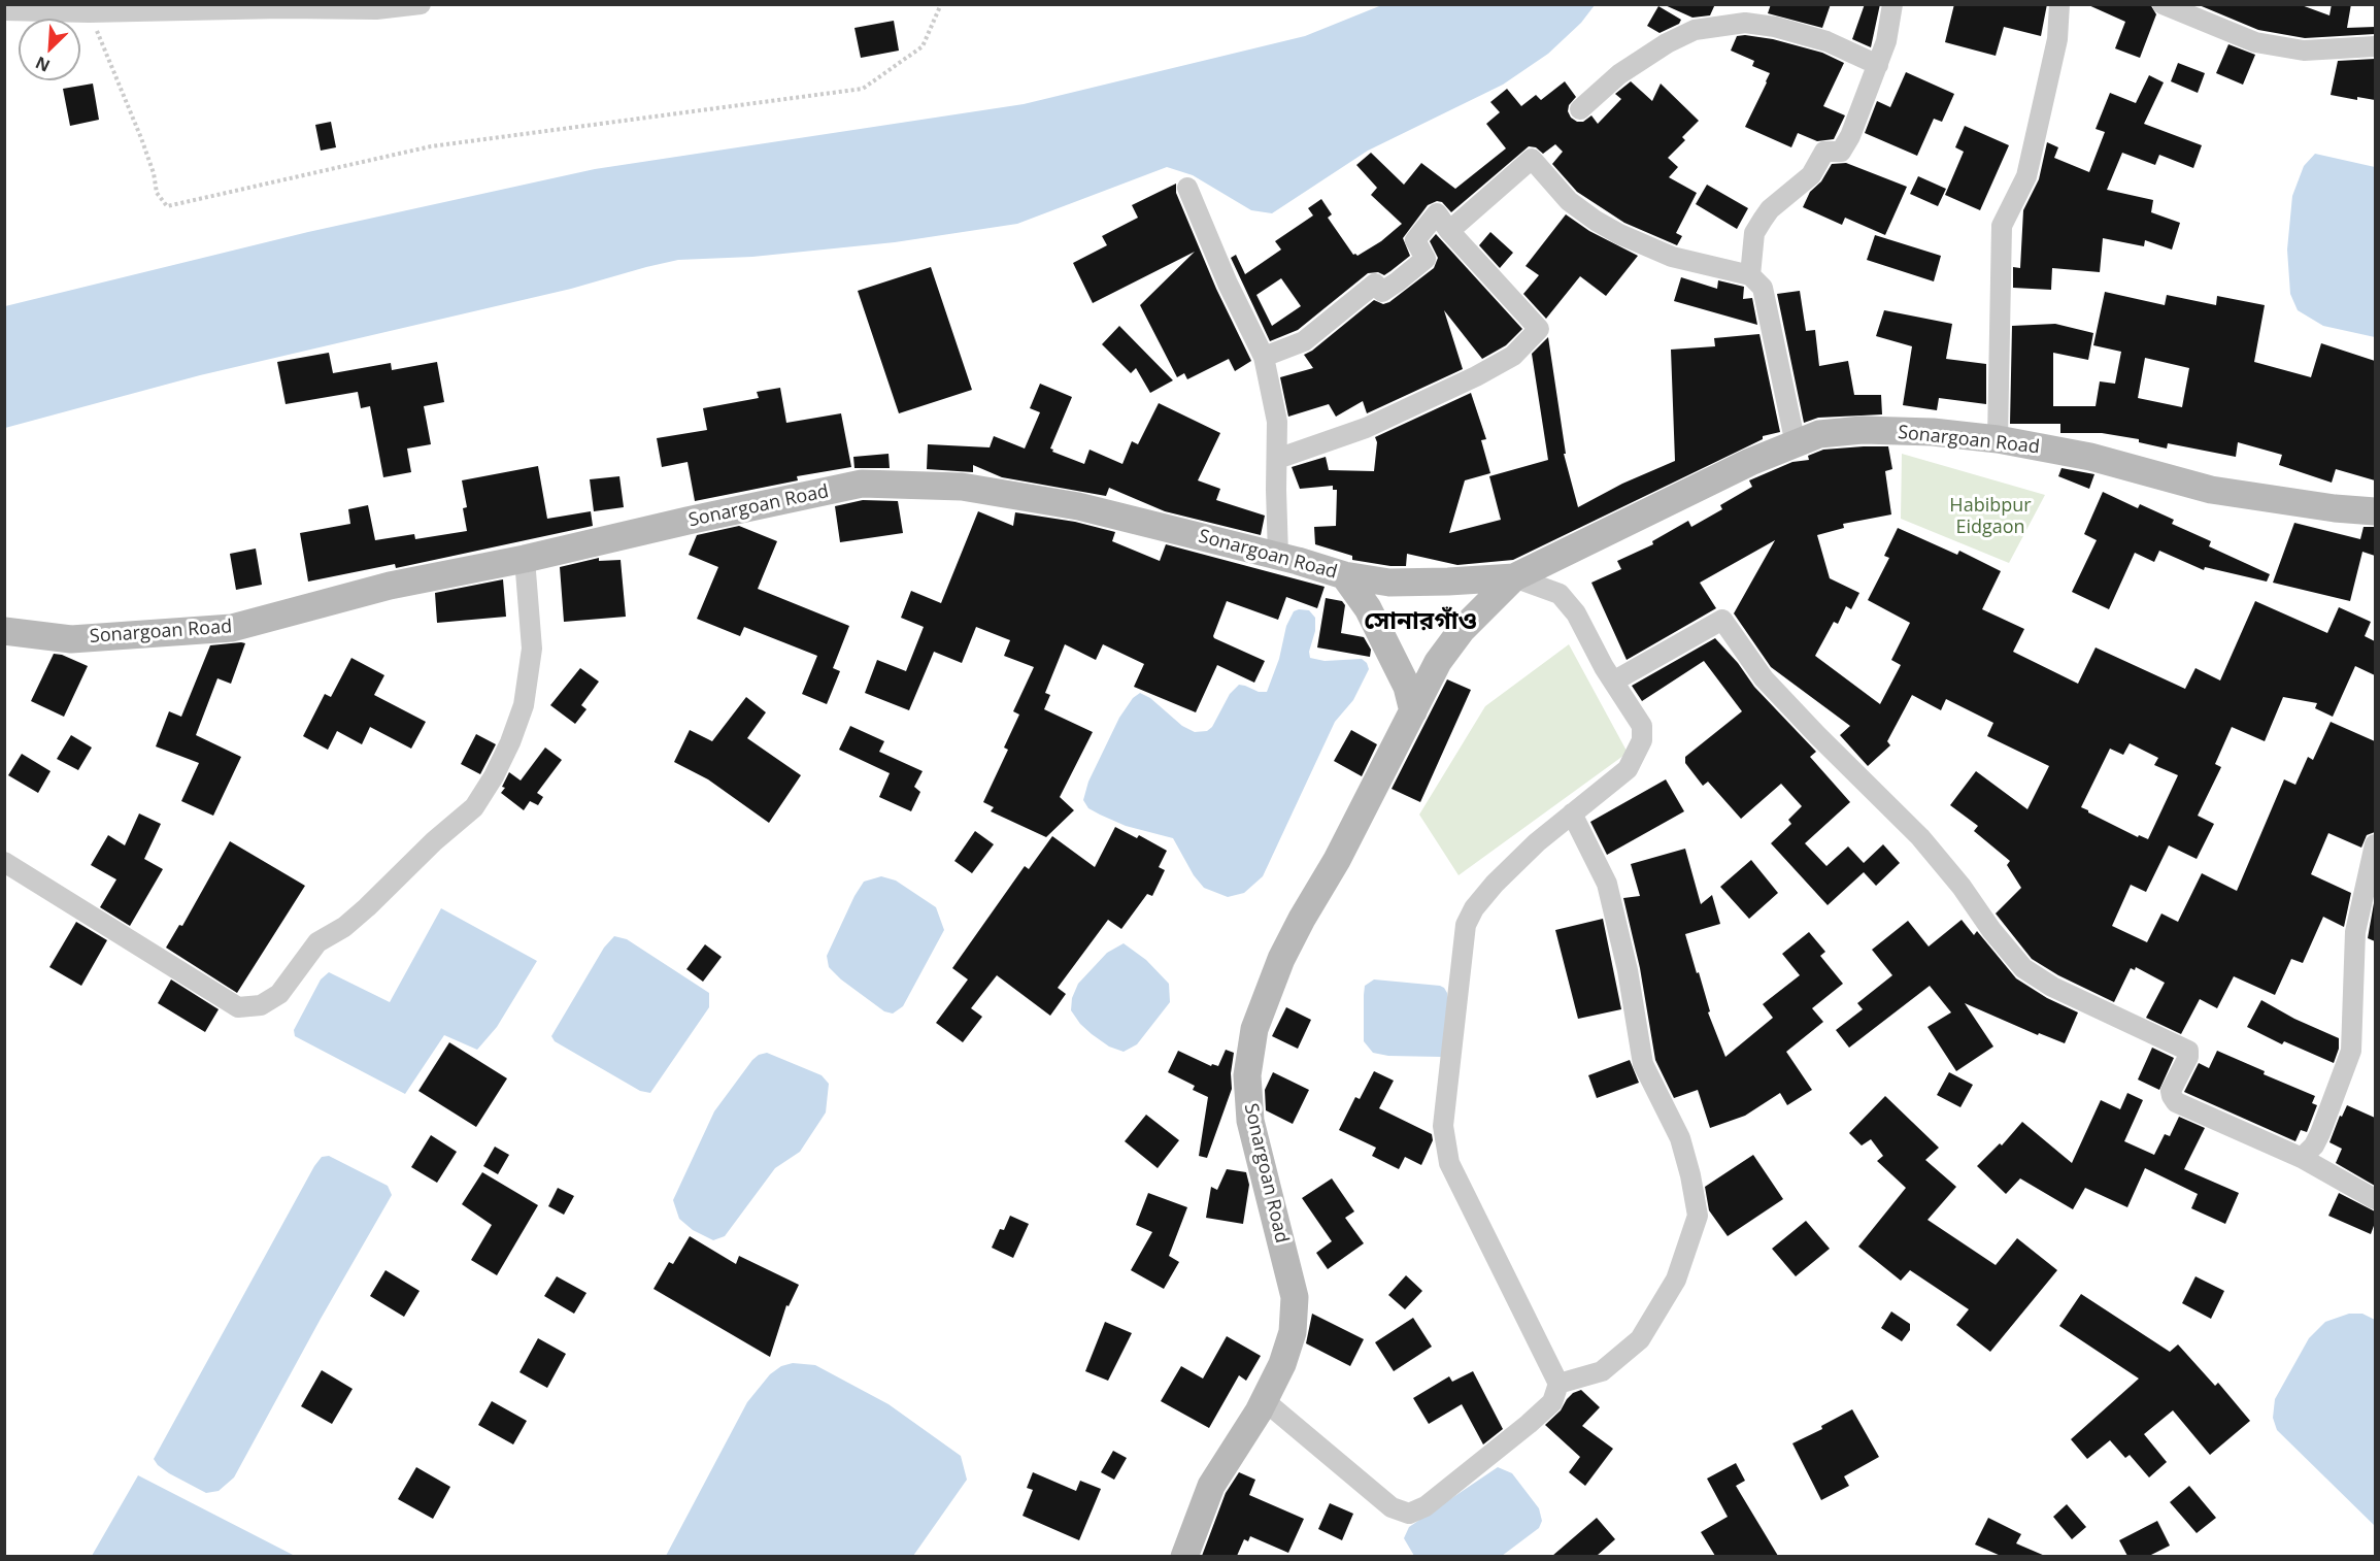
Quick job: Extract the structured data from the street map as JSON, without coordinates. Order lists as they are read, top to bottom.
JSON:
{
  "streets": {
    "main road": ["Sonargoan Road"]
  },
  "districts": ["সোনারগাঁও"],
  "parks": ["Habibpur Eidgaon"],
  "north": "bottom left"
}
